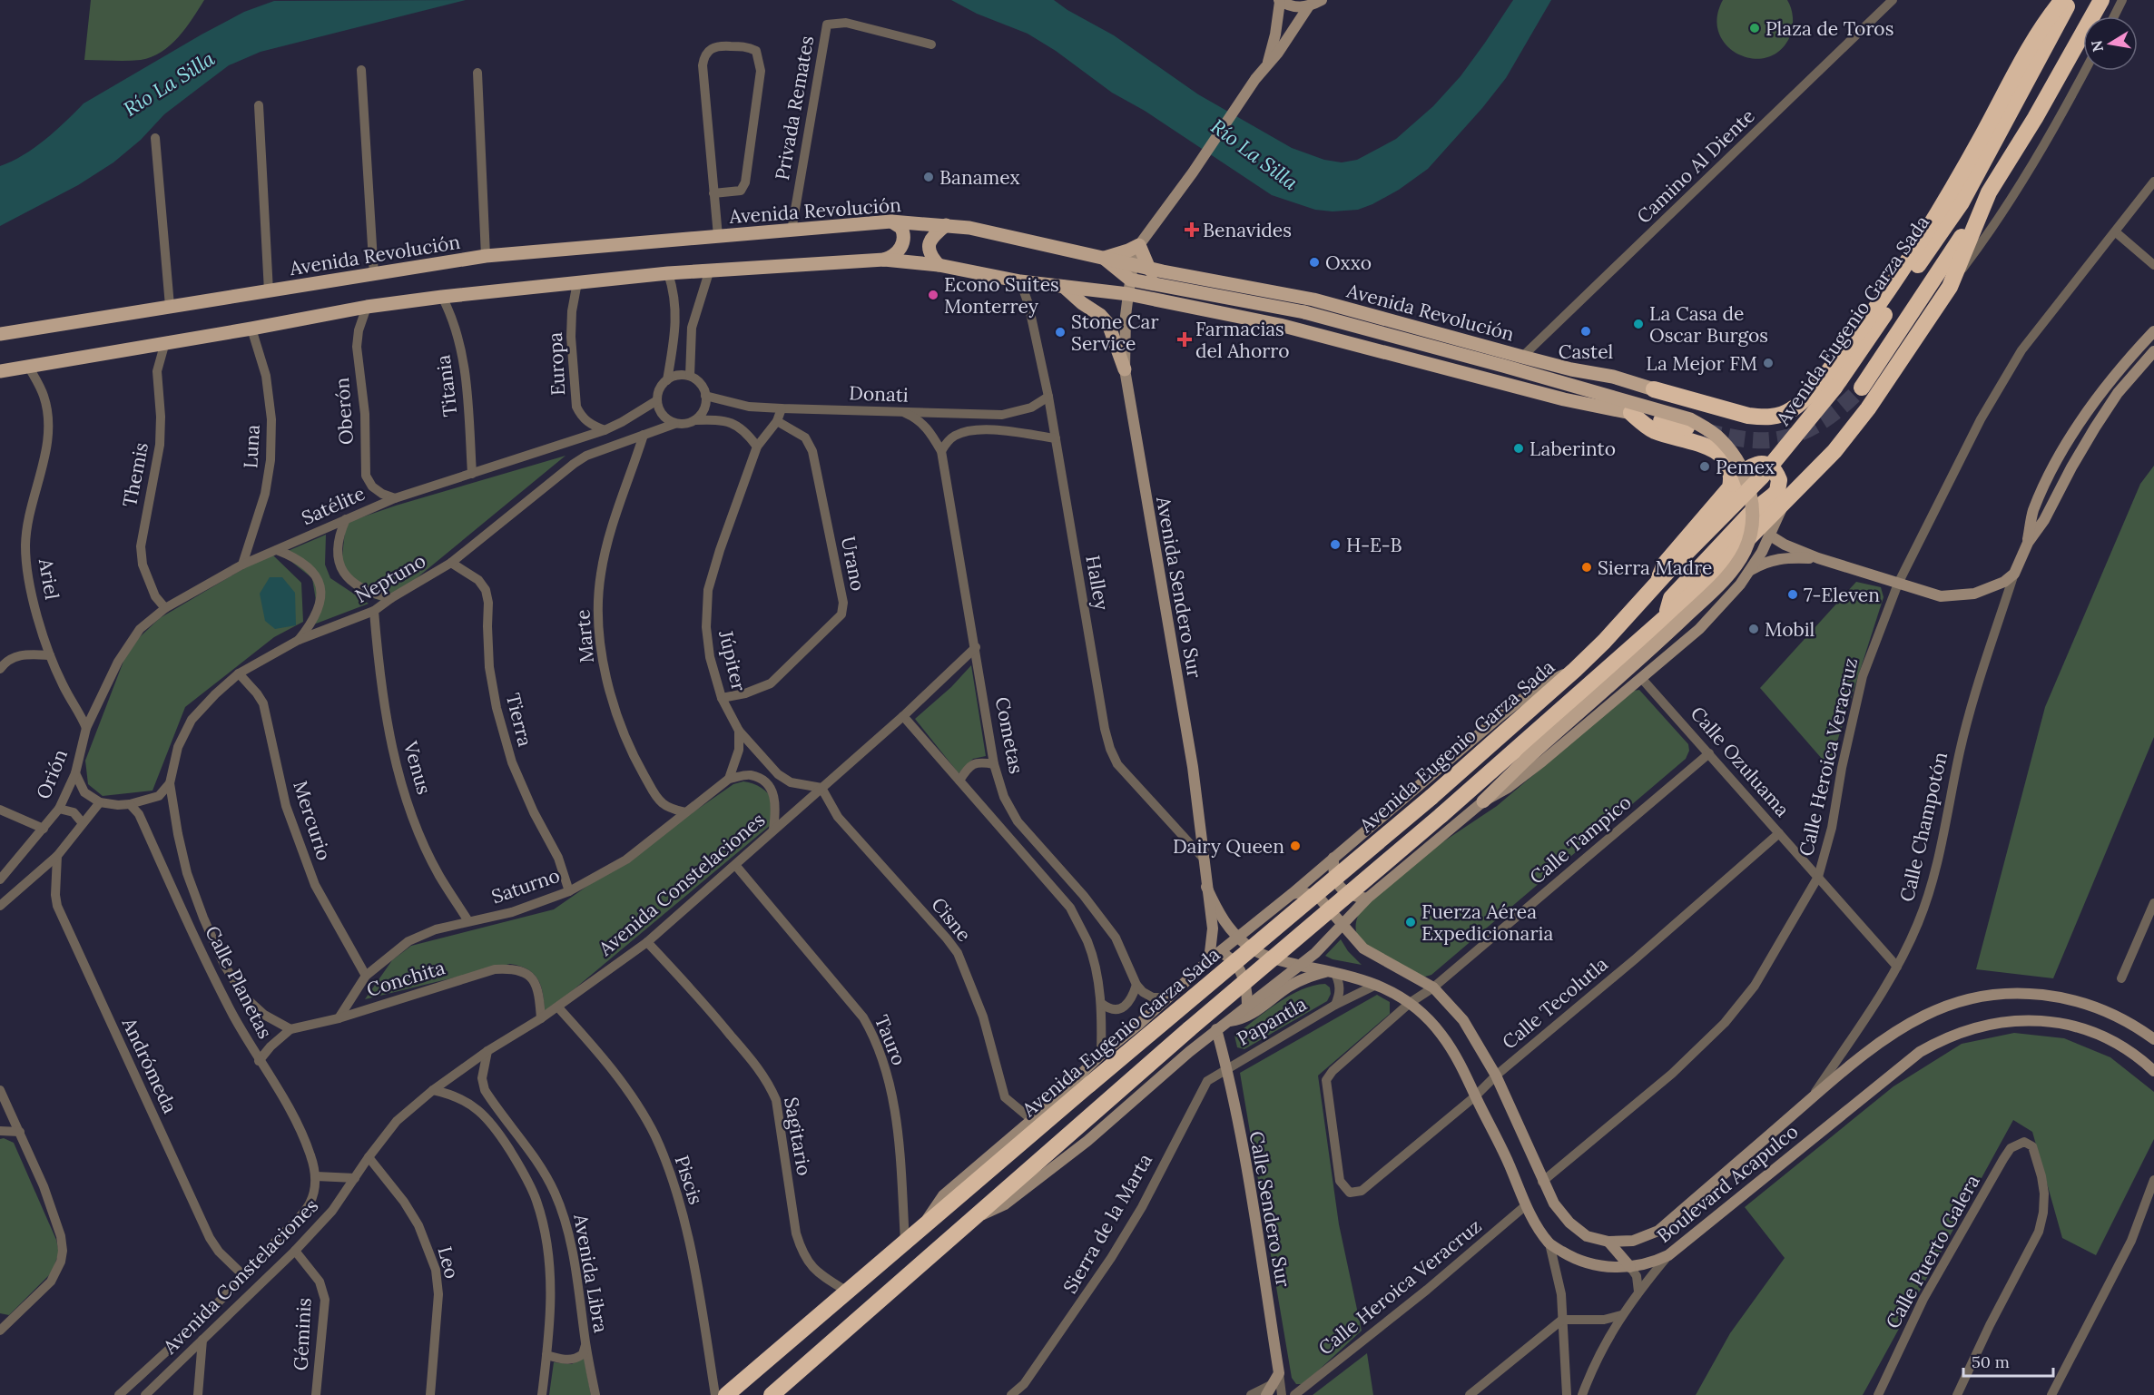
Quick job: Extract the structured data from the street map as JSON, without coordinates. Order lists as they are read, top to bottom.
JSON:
{
  "streets": {
    "highway": ["Avenida Eugenio Garza Sada"],
    "main road": [
      "Avenida Revolución",
      "Avenida Sendero Sur",
      "Calle Champotón",
      "Boulevard Acapulco",
      "Calle Sendero Sur"
    ],
    "street": [
      "Privada Remates",
      "Camino Al Diente",
      "Europa",
      "Titania",
      "Donati",
      "Oberón",
      "Luna",
      "Themis",
      "Satélite",
      "Urano",
      "Neptuno",
      "Ariel",
      "Halley",
      "Marte",
      "Júpiter",
      "Tierra",
      "Cometas",
      "Calle Heroica Veracruz",
      "Calle Ozuluama",
      "Venus",
      "Orión",
      "Mercurio",
      "Calle Tampico",
      "Avenida Constelaciones",
      "Saturno",
      "Cisne",
      "Conchita",
      "Calle Planetas",
      "Calle Tecolutla",
      "Papantla",
      "Tauro",
      "Andrómeda",
      "Sagitario",
      "Piscis",
      "Sierra de la Marta",
      "Calle Puerto Galera",
      "Leo",
      "Avenida Libra",
      "Géminis"
    ]
  },
  "crossings": [
    ["Privada Remates", "Avenida Revolución"],
    ["Camino Al Diente", "Avenida Revolución"],
    ["Avenida Revolución", "Avenida Sendero Sur"],
    ["Avenida Eugenio Garza Sada", "Tauro"],
    ["Avenida Eugenio Garza Sada", "Sagitario"],
    ["Europa", "Satélite"],
    ["Titania", "Satélite"],
    ["Donati", "Satélite"],
    ["Donati", "Neptuno"],
    ["Donati", "Halley"],
    ["Donati", "Júpiter"],
    ["Donati", "Cometas"],
    ["Oberón", "Satélite"],
    ["Luna", "Satélite"],
    ["Themis", "Satélite"],
    ["Satélite", "Neptuno"],
    ["Satélite", "Ariel"],
    ["Satélite", "Orión"],
    ["Urano", "Júpiter"],
    ["Neptuno", "Marte"],
    ["Neptuno", "Tierra"],
    ["Neptuno", "Venus"],
    ["Neptuno", "Mercurio"],
    ["Neptuno", "Calle Planetas"],
    ["Ariel", "Orión"],
    ["Halley", "Avenida Sendero Sur"],
    ["Avenida Sendero Sur", "Boulevard Acapulco"],
    ["Marte", "Saturno"],
    ["Júpiter", "Avenida Constelaciones"],
    ["Júpiter", "Cisne"],
    ["Tierra", "Saturno"],
    ["Cometas", "Avenida Constelaciones"],
    ["Calle Heroica Veracruz", "Calle Ozuluama"],
    ["Calle Heroica Veracruz", "Boulevard Acapulco"],
    ["Calle Ozuluama", "Calle Champotón"],
    ["Calle Ozuluama", "Calle Tampico"],
    ["Calle Ozuluama", "Calle Tecolutla"],
    ["Venus", "Saturno"],
    ["Mercurio", "Saturno"],
    ["Calle Champotón", "Boulevard Acapulco"],
    ["Calle Tampico", "Calle Tecolutla"],
    ["Calle Tampico", "Boulevard Acapulco"],
    ["Avenida Constelaciones", "Cisne"],
    ["Avenida Constelaciones", "Conchita"],
    ["Avenida Constelaciones", "Calle Planetas"],
    ["Avenida Constelaciones", "Tauro"],
    ["Avenida Constelaciones", "Andrómeda"],
    ["Avenida Constelaciones", "Sagitario"],
    ["Avenida Constelaciones", "Piscis"],
    ["Avenida Constelaciones", "Leo"],
    ["Avenida Constelaciones", "Avenida Libra"],
    ["Avenida Constelaciones", "Géminis"],
    ["Saturno", "Conchita"],
    ["Conchita", "Calle Planetas"],
    ["Calle Tecolutla", "Boulevard Acapulco"],
    ["Papantla", "Boulevard Acapulco"],
    ["Papantla", "Calle Sendero Sur"],
    ["Papantla", "Sierra de la Marta"],
    ["Calle Sendero Sur", "Sierra de la Marta"]
  ],
  "water": ["Río La Silla"],
  "places": {
    "other": [
      "Plaza de Toros",
      "Banamex",
      "Oxxo",
      "Econo Suites Monterrey",
      "La Casa de Oscar Burgos",
      "Castel",
      "Stone Car Service",
      "La Mejor FM",
      "Laberinto",
      "Pemex",
      "H-E-B",
      "Sierra Madre",
      "7-Eleven",
      "Mobil",
      "Dairy Queen",
      "Fuerza Aérea Expedicionaria"
    ],
    "health": ["Benavides", "Farmacias del Ahorro"]
  },
  "scale_bar": "50 m",
  "north": "left"
}
